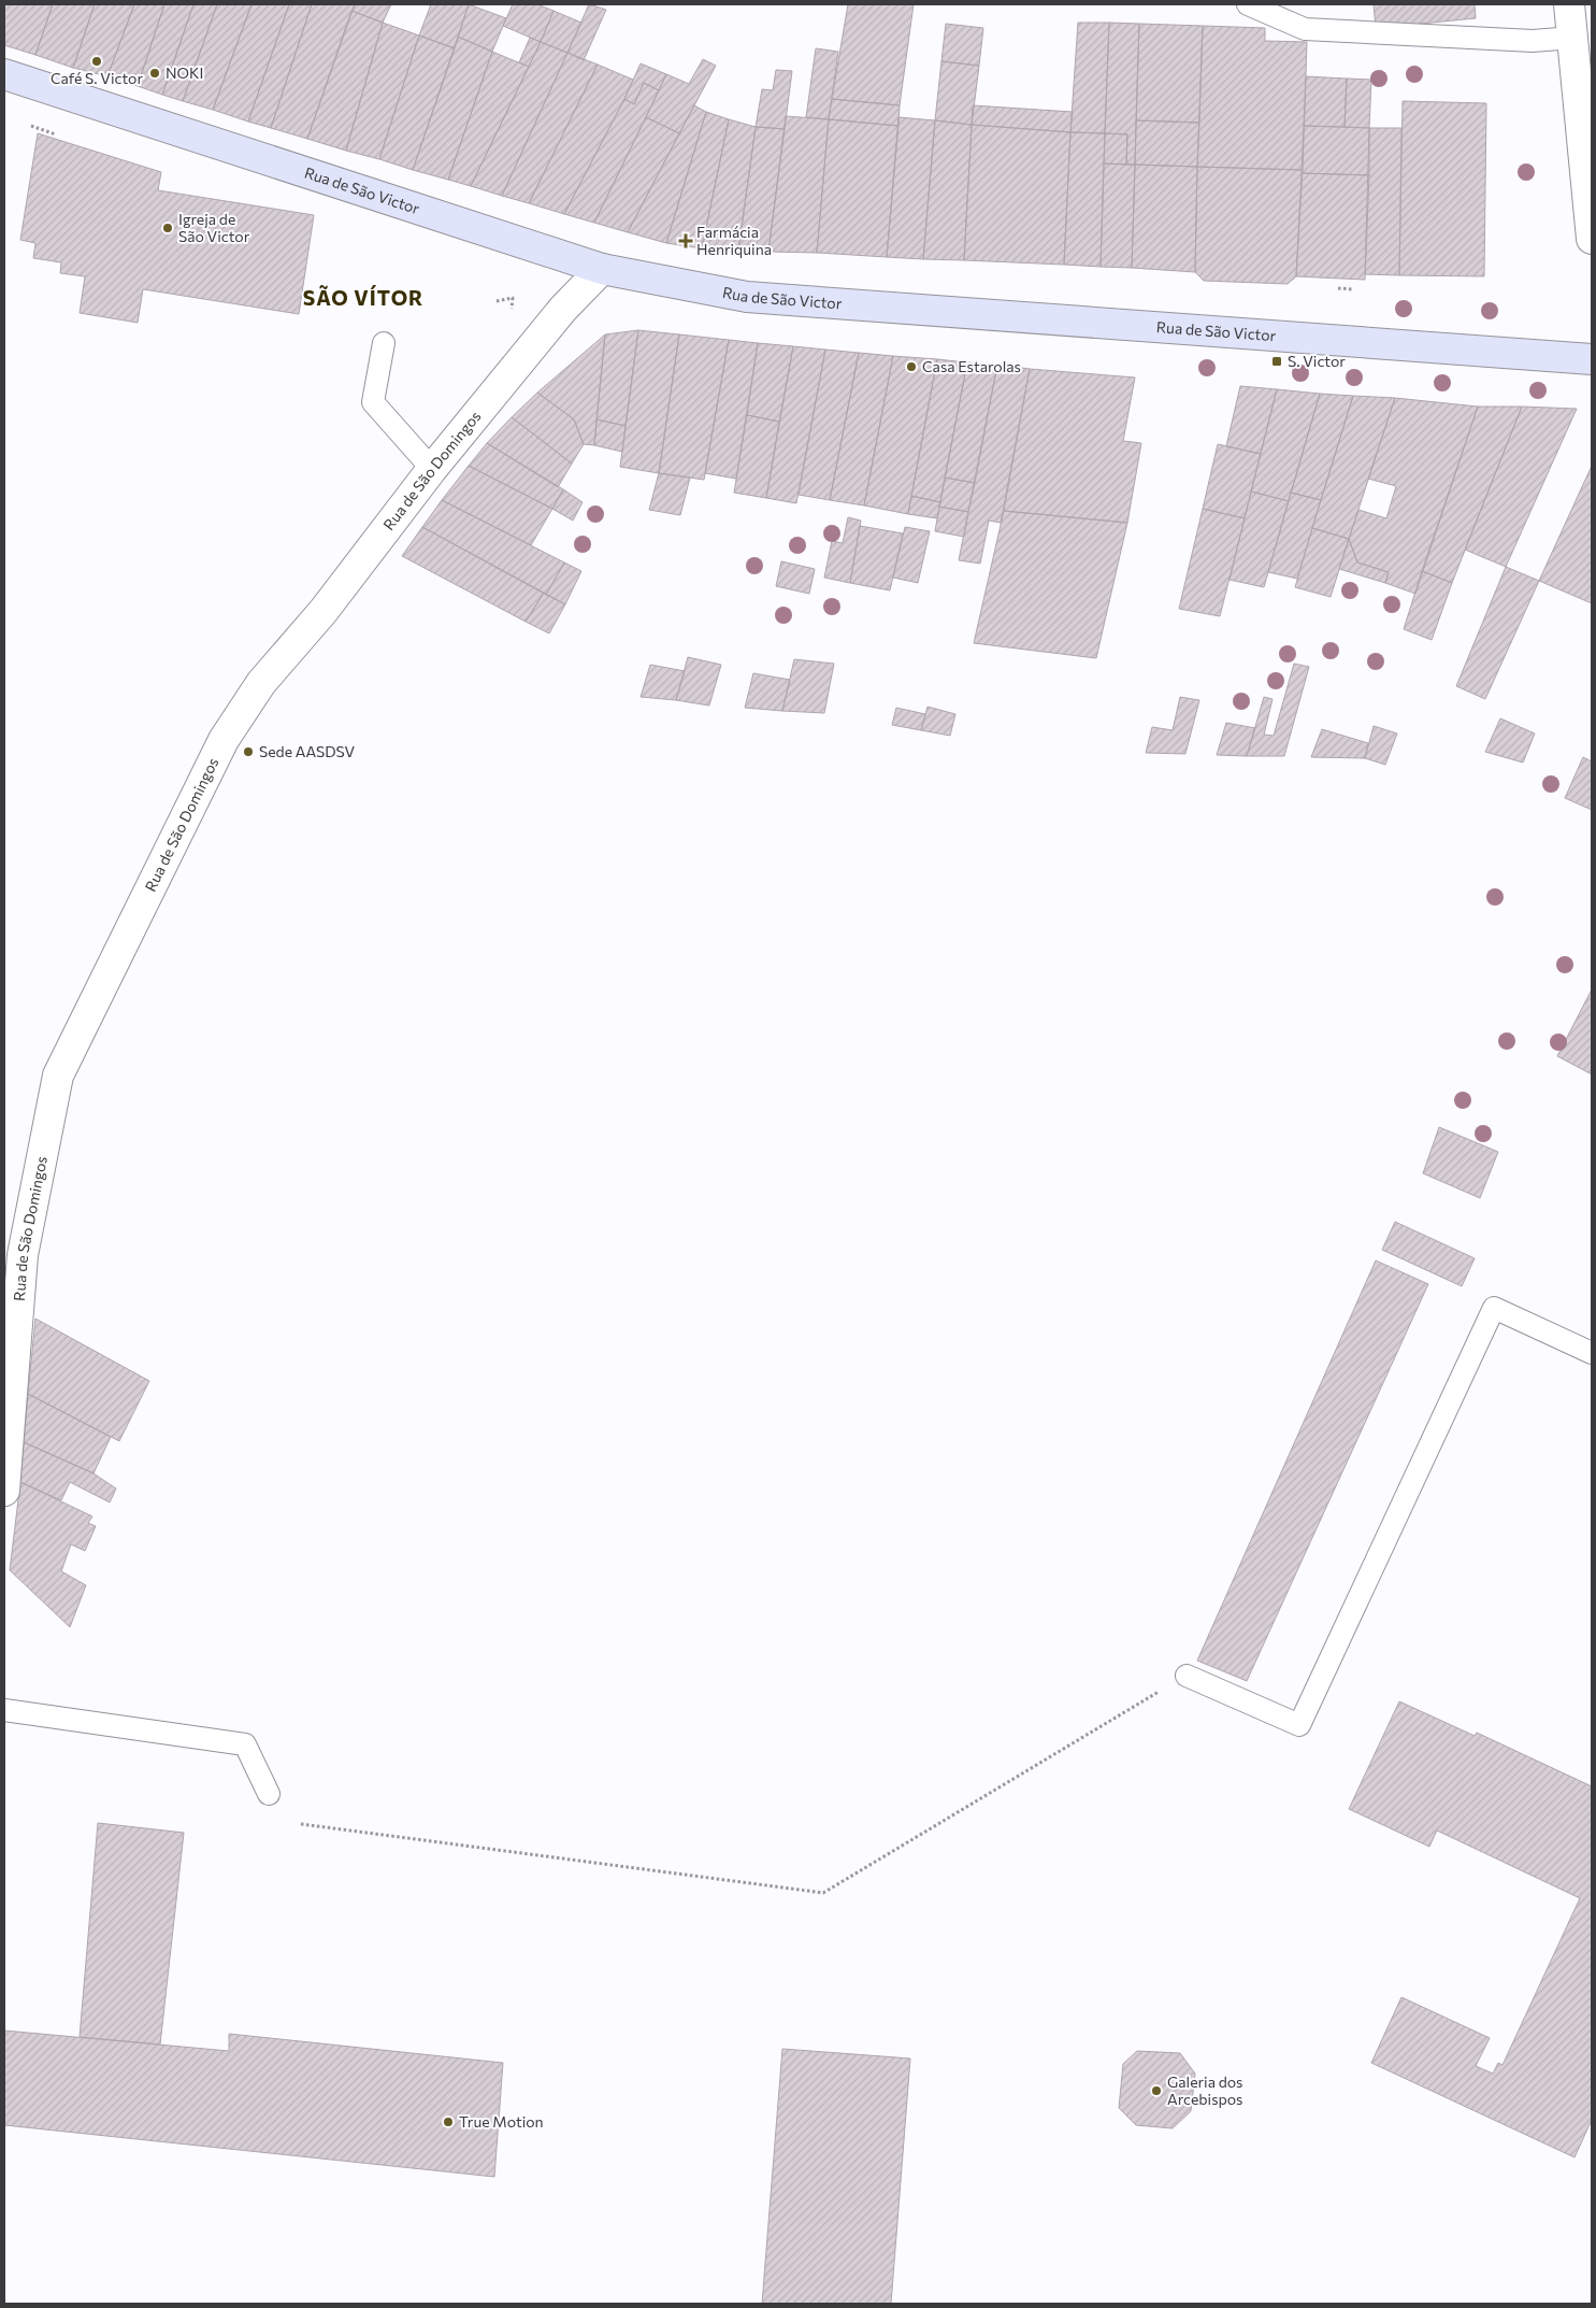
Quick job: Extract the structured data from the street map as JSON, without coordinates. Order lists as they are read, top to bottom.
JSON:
{
  "streets": {
    "main road": ["Rua de São Victor"],
    "street": ["Rua de São Domingos"]
  },
  "crossings": [
    ["Rua de São Victor", "Rua de São Domingos"]
  ],
  "districts": ["SÃO VÍTOR"],
  "places": {
    "other": [
      "Café S. Victor",
      "NOKI",
      "Igreja de São Victor",
      "Casa Estarolas",
      "Sede AASDSV",
      "Galeria dos Arcebispos",
      "True Motion"
    ],
    "health": ["Farmácia Henriquina"],
    "transit": ["S. Victor"]
  }
}
